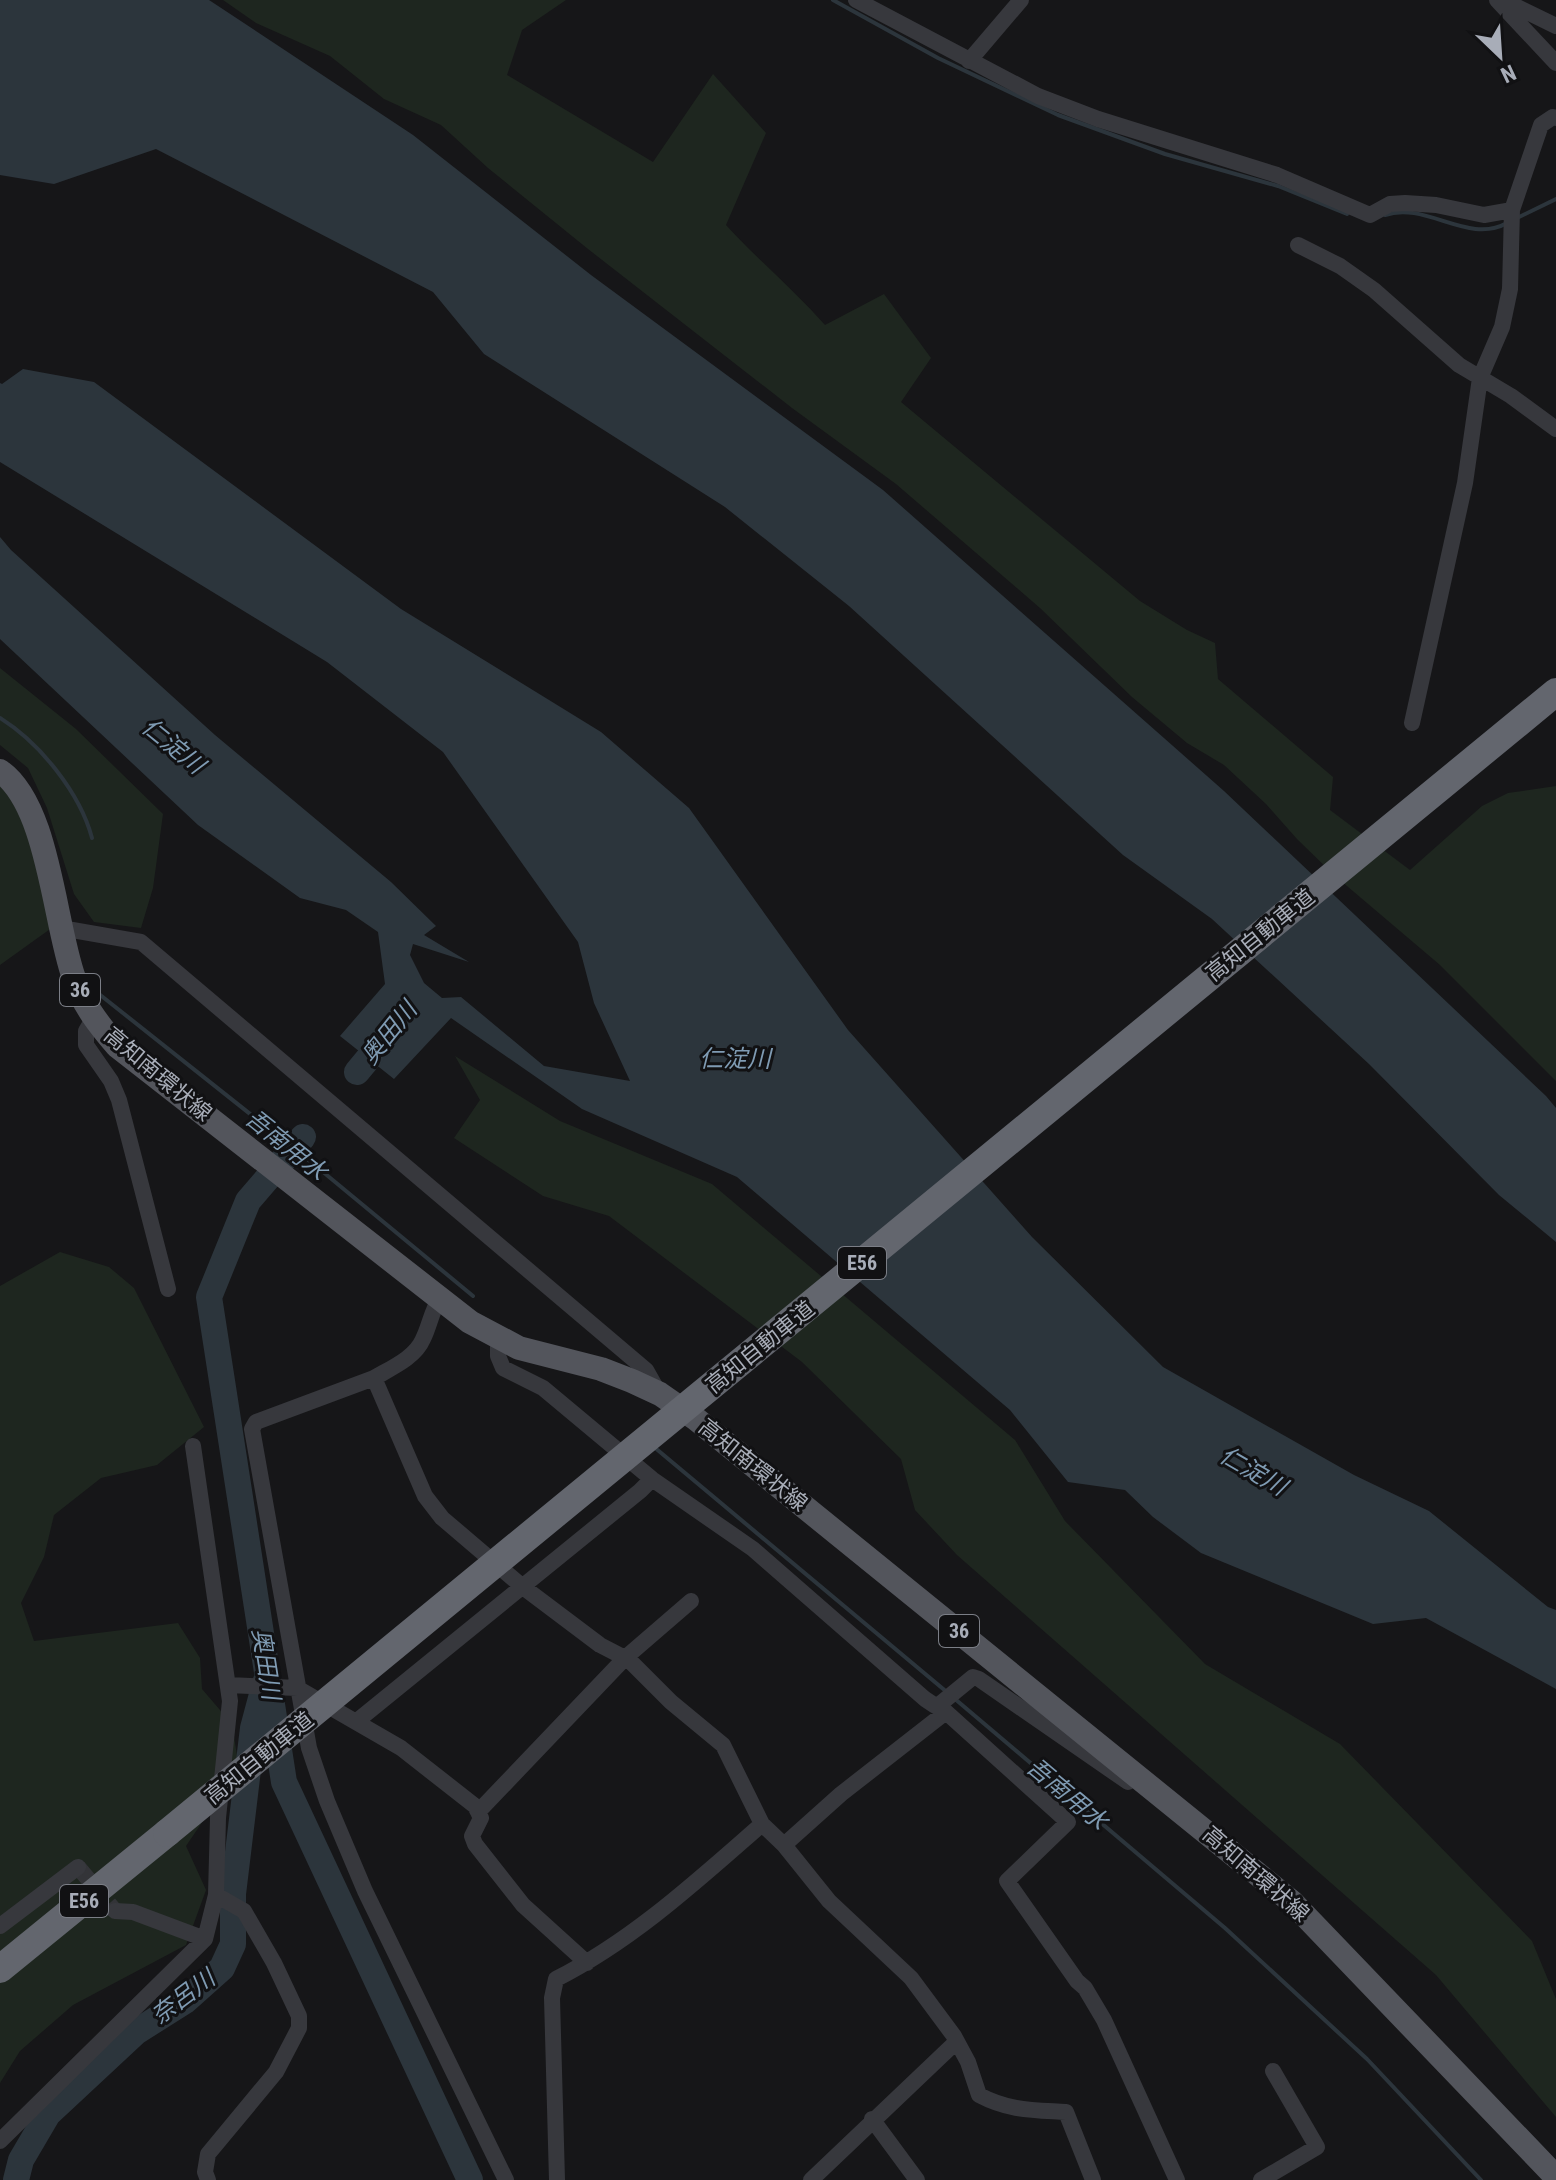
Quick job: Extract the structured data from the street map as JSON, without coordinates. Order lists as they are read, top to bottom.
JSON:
{
  "streets": {
    "highway": ["高知自動車道", "E56"],
    "main road": ["36", "高知南環状線"]
  },
  "water": [
    "仁淀川",
    "奥田川",
    "吾南用水",
    "奈呂川"
  ],
  "north": "bottom right"
}
